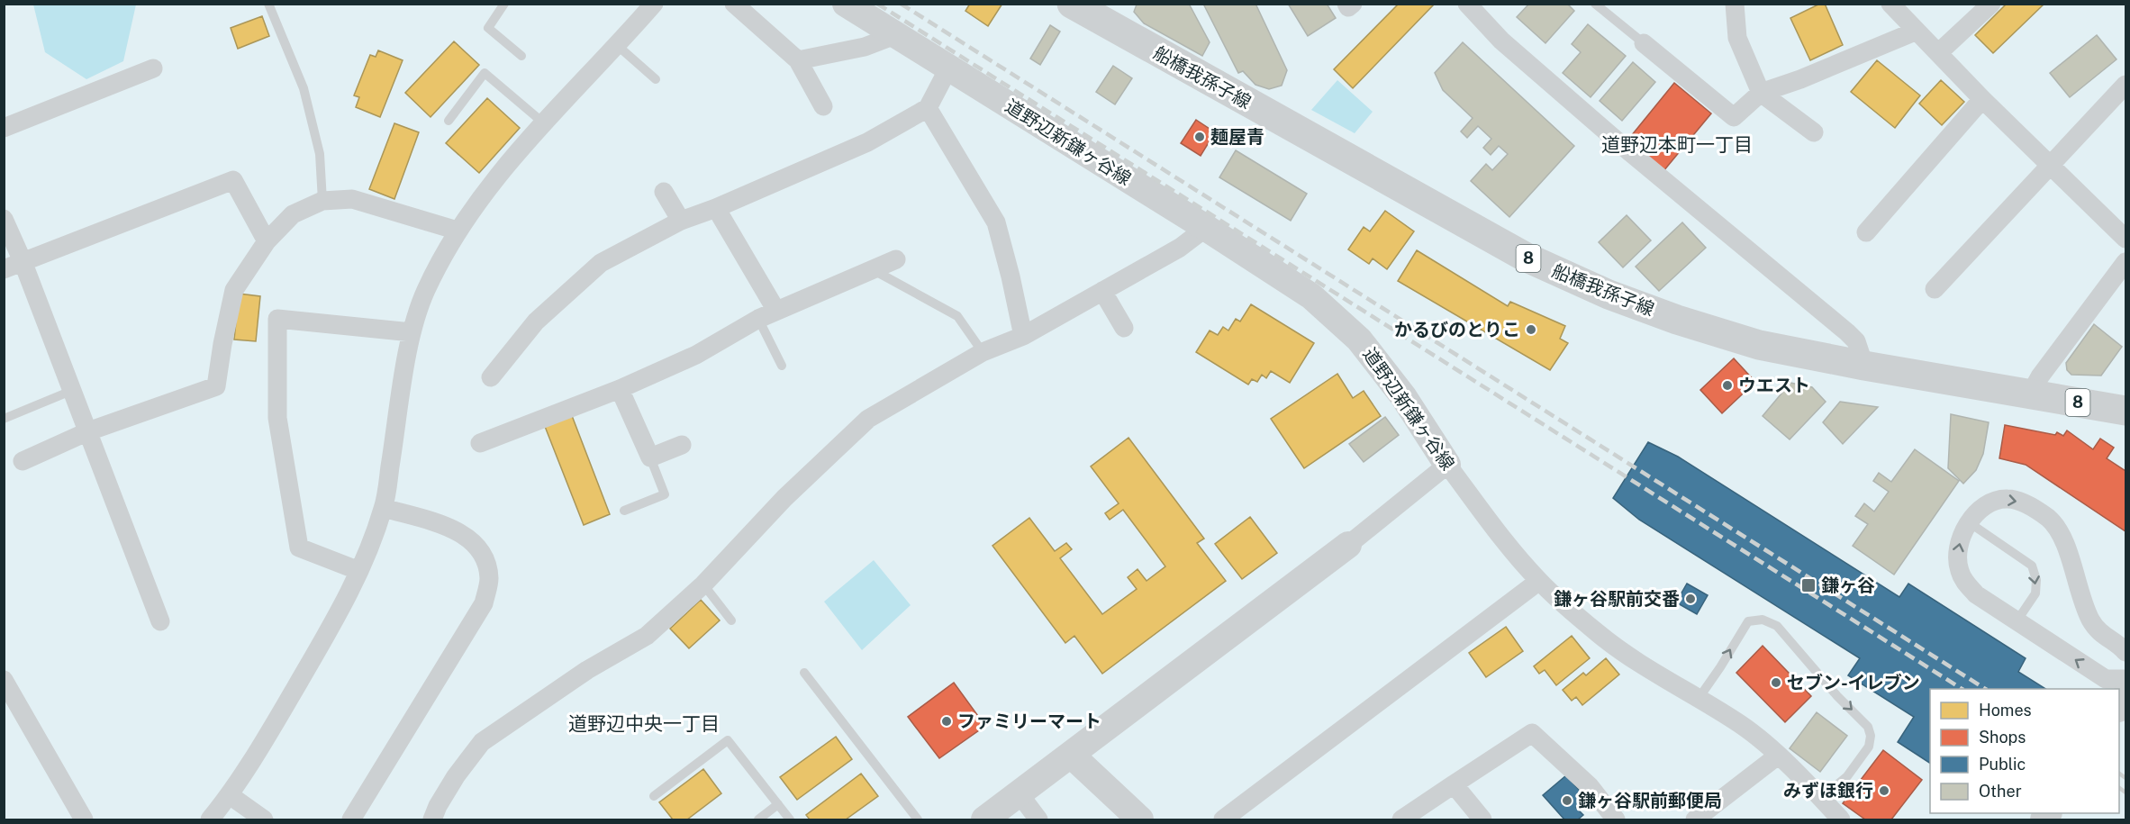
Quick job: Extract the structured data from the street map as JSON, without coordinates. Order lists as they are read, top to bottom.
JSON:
{
  "streets": {
    "main road": ["船橋我孫子線", "8"],
    "street": ["道野辺新鎌ヶ谷線"]
  },
  "districts": ["道野辺本町一丁目", "道野辺中央一丁目"],
  "places": {
    "other": [
      "麺屋青",
      "かるびのとりこ",
      "ウエスト",
      "鎌ヶ谷駅前交番",
      "セブン-イレブン",
      "ファミリーマート",
      "みずほ銀行",
      "鎌ヶ谷駅前郵便局"
    ],
    "transit": ["鎌ヶ谷"]
  },
  "legend": [
    "Homes",
    "Shops",
    "Public",
    "Other"
  ]
}
